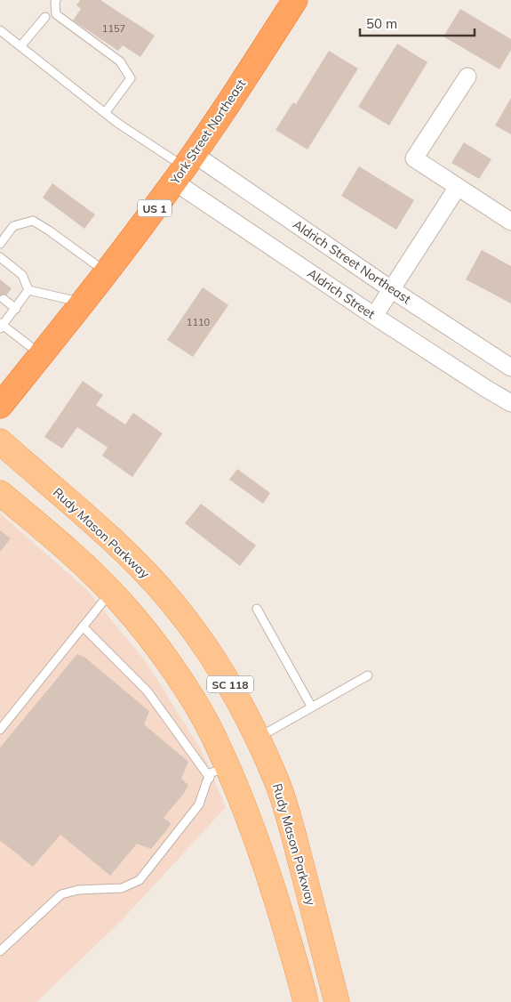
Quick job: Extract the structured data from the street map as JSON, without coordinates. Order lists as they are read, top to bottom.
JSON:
{
  "streets": {
    "highway": ["York Street Northeast", "US 1"],
    "main road": ["Rudy Mason Parkway", "SC 118"],
    "street": ["Aldrich Street Northeast", "Aldrich Street"]
  },
  "crossings": [
    ["York Street Northeast", "Aldrich Street Northeast"],
    ["York Street Northeast", "Aldrich Street"],
    ["Aldrich Street Northeast", "Aldrich Street"]
  ],
  "house_numbers": ["1157", "1110"],
  "scale_bar": "50 m"
}
